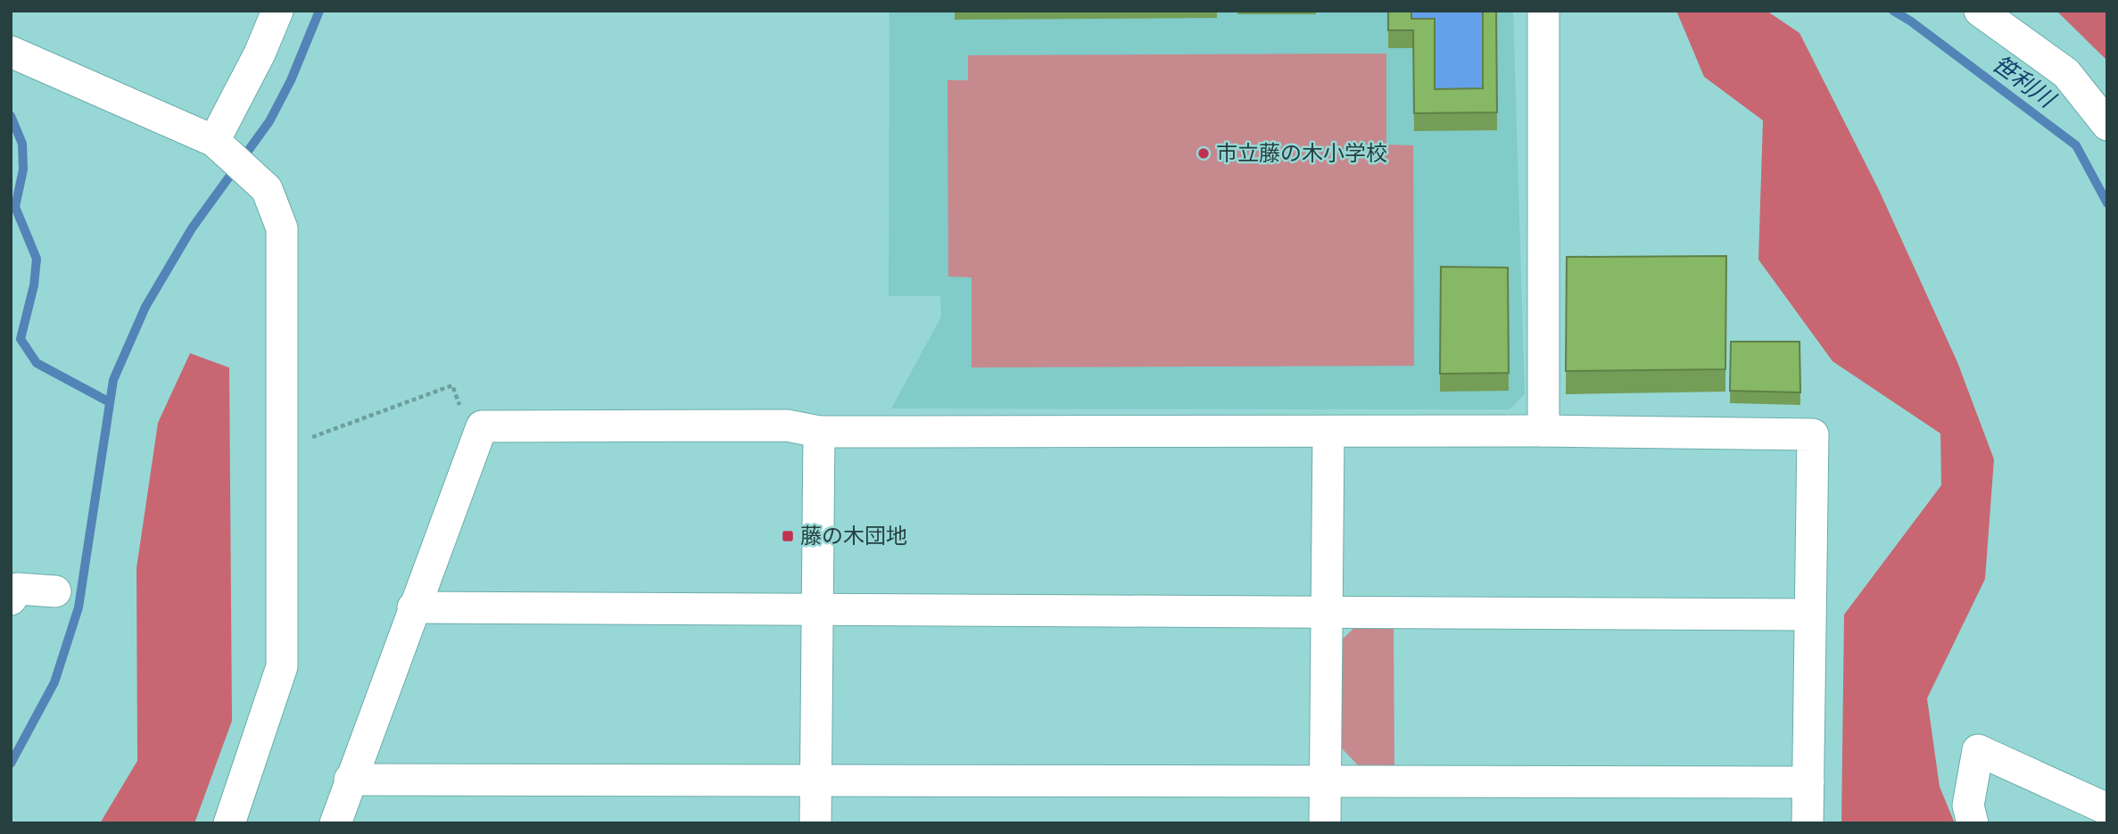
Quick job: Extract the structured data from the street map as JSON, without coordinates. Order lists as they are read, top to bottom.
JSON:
{
  "water": ["笹利川"],
  "places": {
    "other": ["市立藤の木小学校"],
    "transit": ["藤の木団地"]
  }
}
